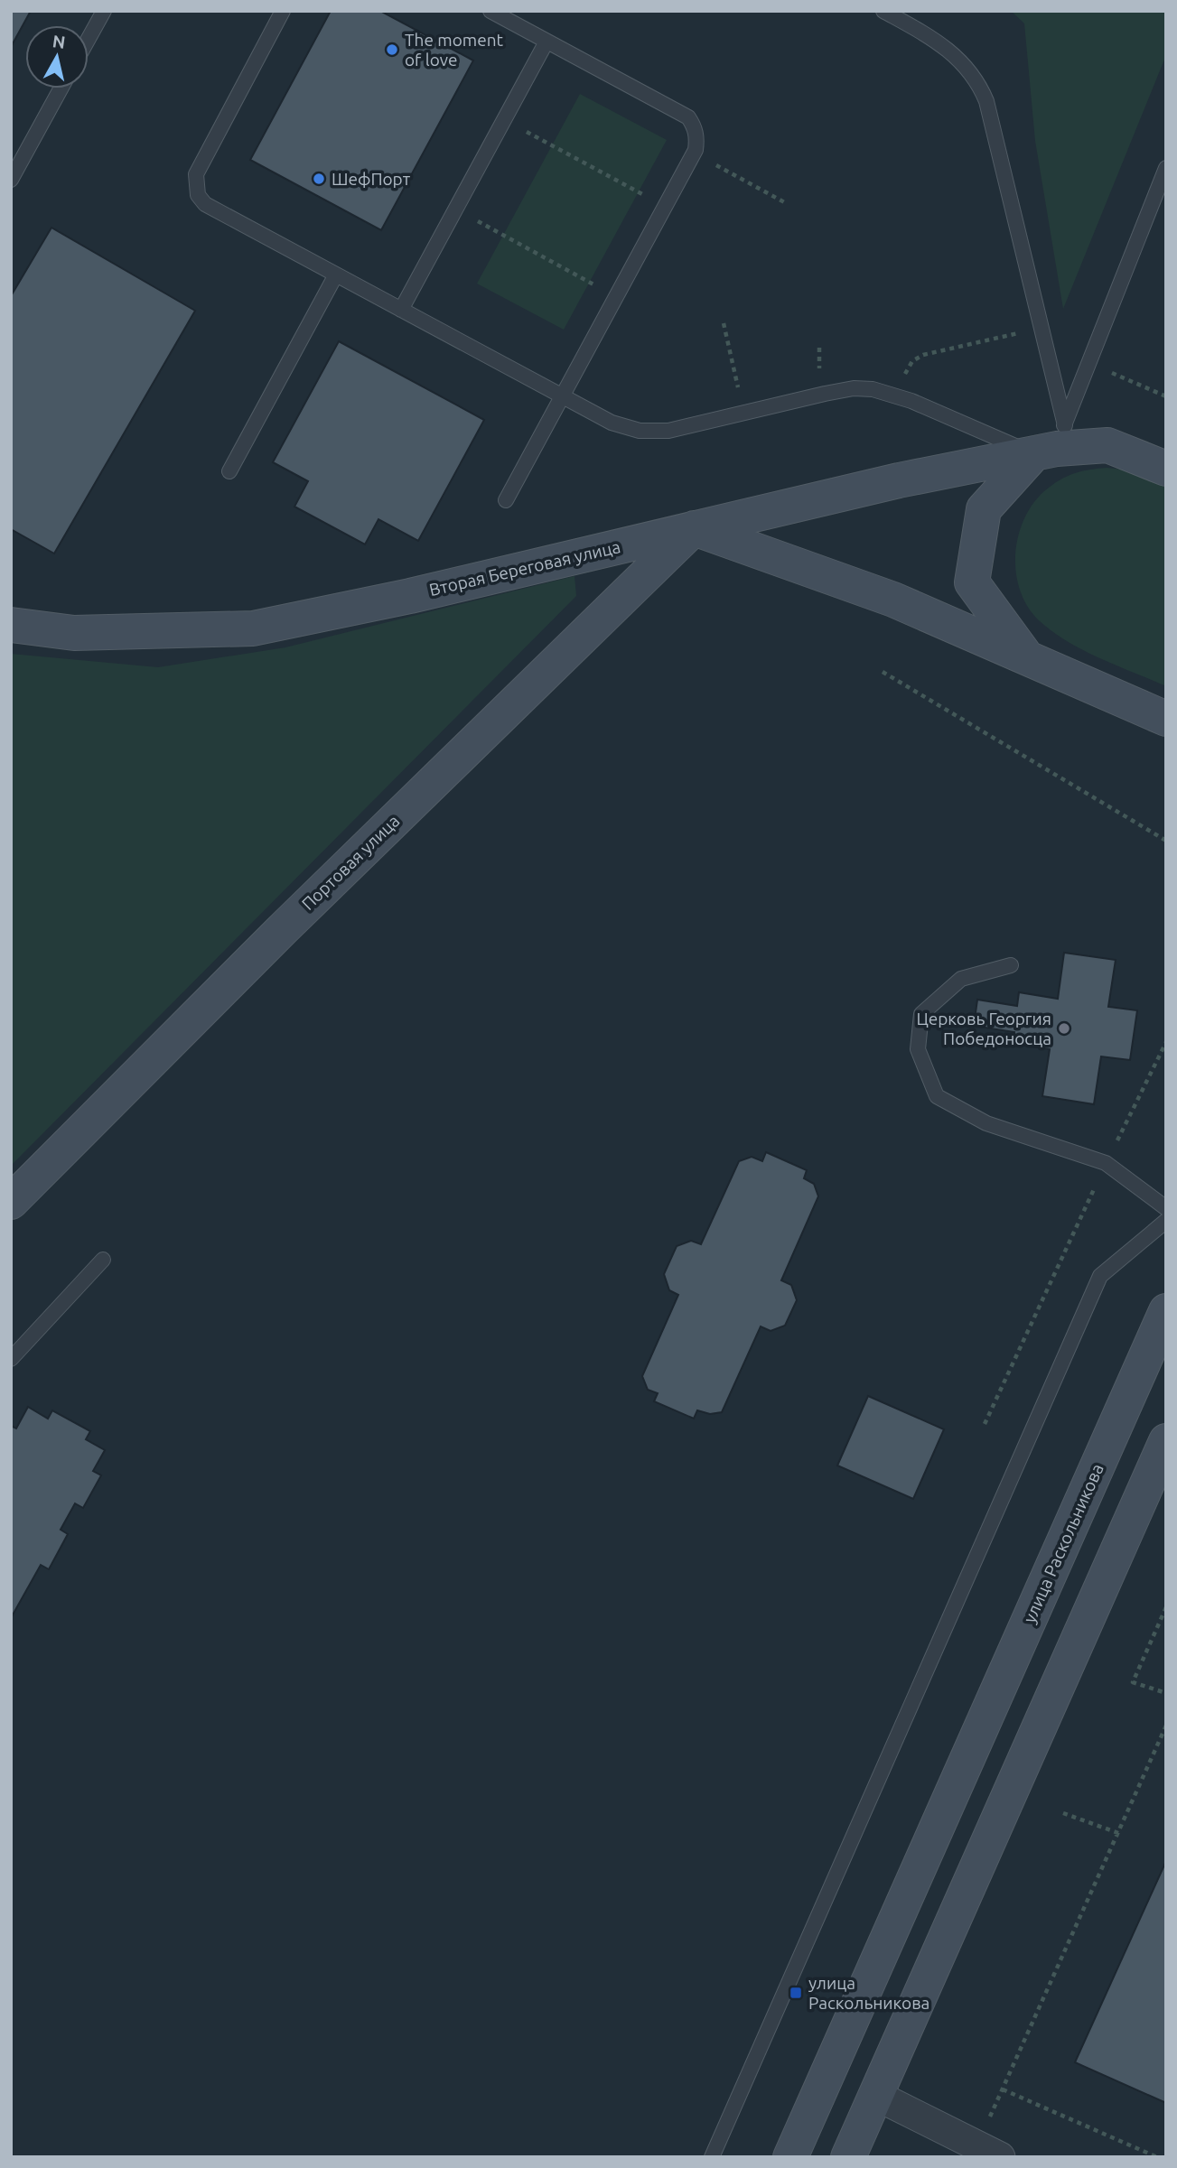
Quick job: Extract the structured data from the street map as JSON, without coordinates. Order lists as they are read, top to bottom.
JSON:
{
  "streets": {
    "street": ["Вторая Береговая улица", "Портовая улица", "улица Раскольникова"]
  },
  "crossings": [
    ["Вторая Береговая улица", "Портовая улица"]
  ],
  "places": {
    "other": ["The moment of love", "ШефПорт", "Церковь Георгия Победоносца"],
    "transit": ["улица Раскольникова"]
  },
  "north": "top"
}
